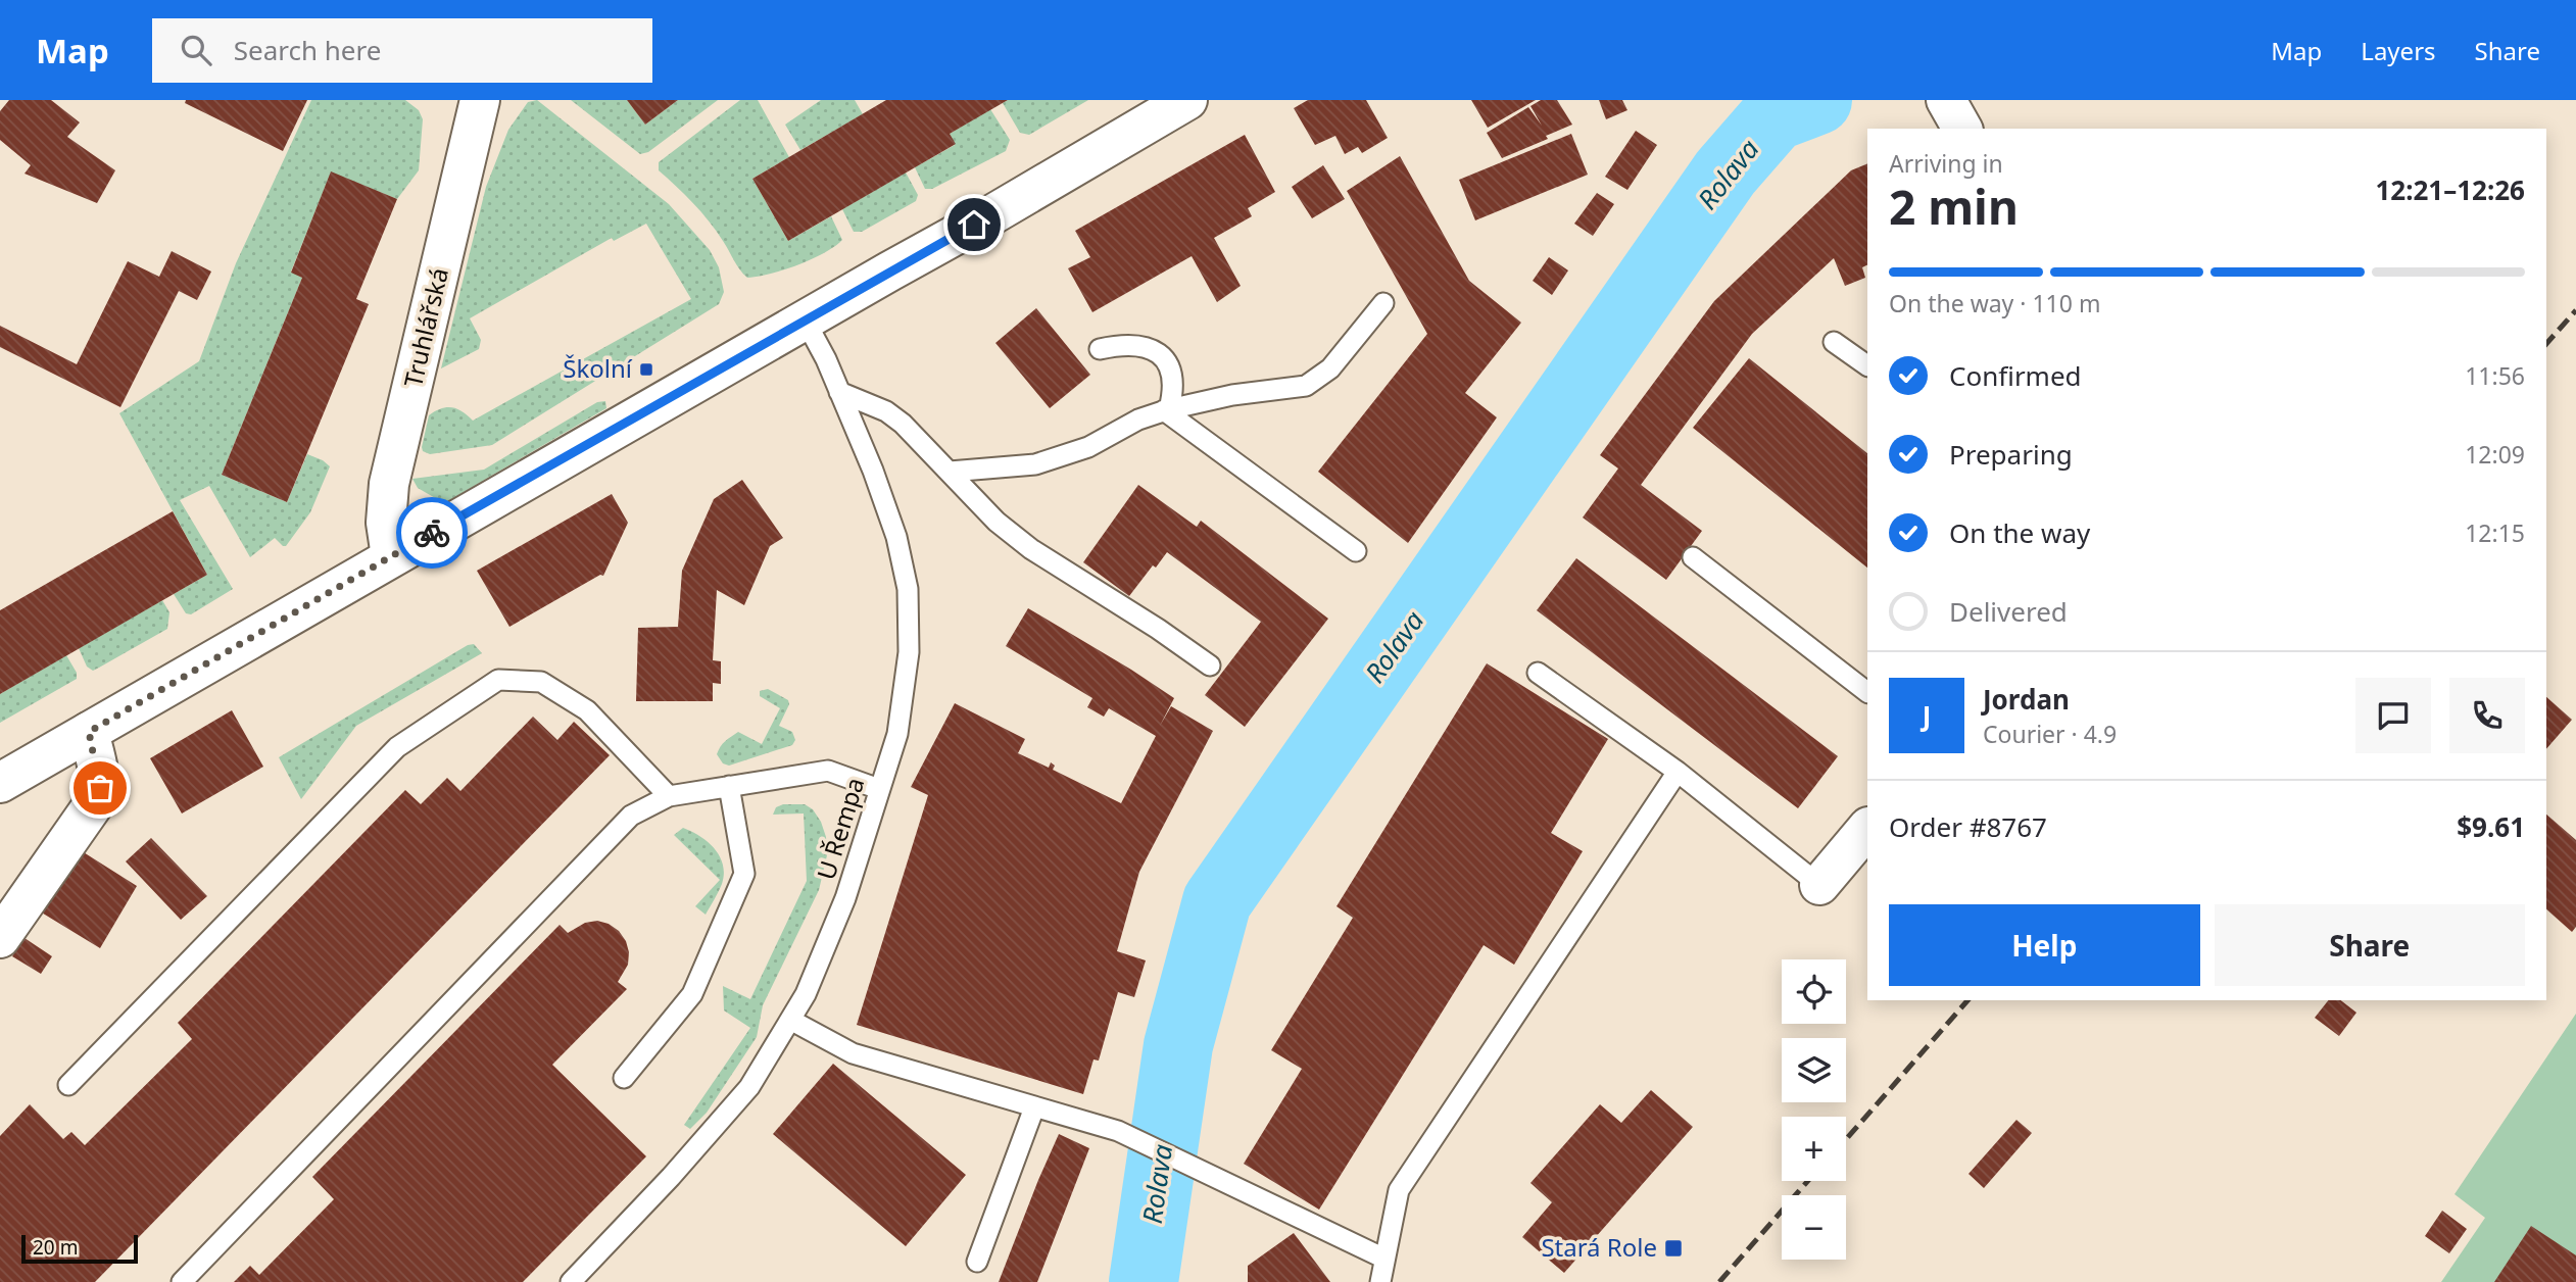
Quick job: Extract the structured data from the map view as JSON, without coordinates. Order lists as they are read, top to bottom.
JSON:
{
  "streets": {
    "main road": ["Truhlářská"],
    "lane": ["U Řempa"]
  },
  "water": ["Rolava"],
  "places": {
    "transit": ["Školní", "Stará Role"]
  },
  "scale_bar": "20 m",
  "page": {
    "header": "Map",
    "search": "Search here",
    "nav": ["Map", "Layers", "Share"],
    "heading": ["2 min", "Arriving in", "12:21–12:26"],
    "panel": [
      "Jordan",
      "Courier · 4.9",
      "Order #8767",
      "$9.61"
    ],
    "bar": "On the way · 110 m",
    "list": [
      ["Confirmed", "11:56"],
      ["Preparing", "12:09"],
      ["On the way", "12:15"],
      "Delivered"
    ],
    "round": "J",
    "buttons": ["Help", "Share"],
    "map_buttons": ["+", "−"],
    "scale": "20 m"
  }
}
